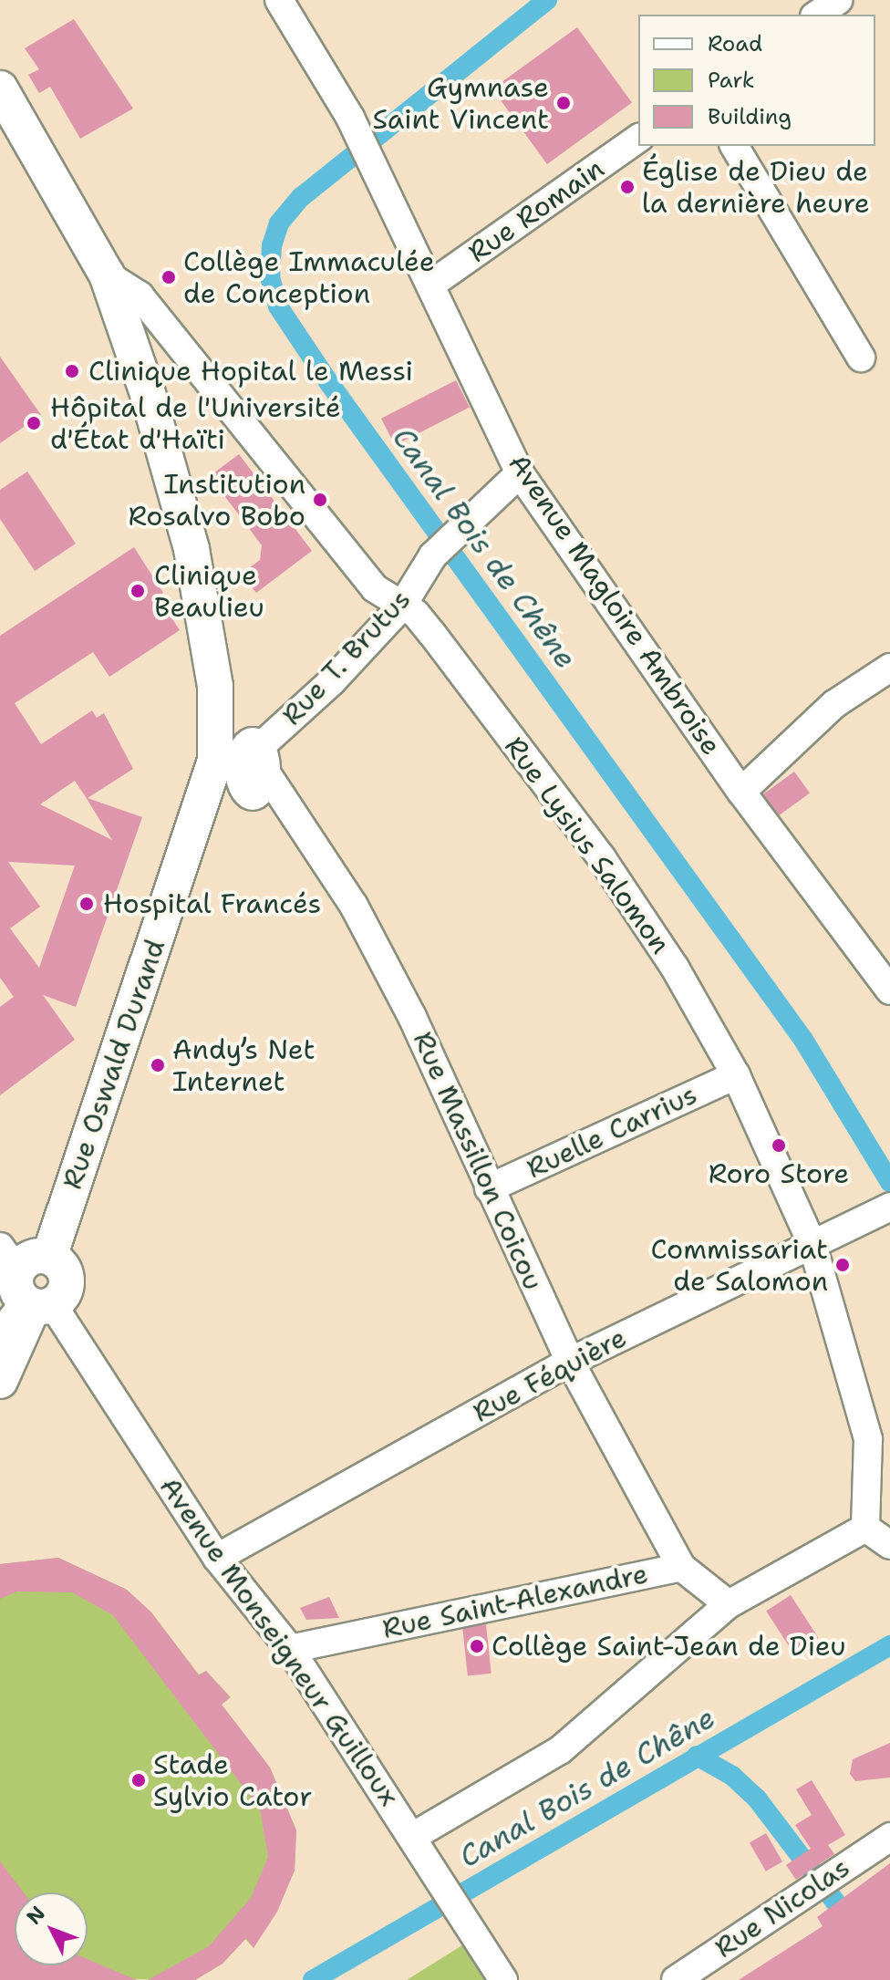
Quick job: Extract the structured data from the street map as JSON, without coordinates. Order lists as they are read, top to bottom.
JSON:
{
  "streets": {
    "main road": ["Rue Oswald Durand"],
    "street": [
      "Rue Romain",
      "Avenue Magloire Ambroise",
      "Rue T. Brutus",
      "Rue Lysius Salomon",
      "Ruelle Carrius",
      "Rue Massillon Coicou",
      "Rue Féquière",
      "Rue Saint-Alexandre",
      "Avenue Monseigneur Guilloux",
      "Rue Nicolas"
    ]
  },
  "crossings": [
    ["Rue Romain", "Avenue Magloire Ambroise"],
    ["Avenue Magloire Ambroise", "Rue T. Brutus"],
    ["Rue T. Brutus", "Rue Lysius Salomon"],
    ["Rue T. Brutus", "Rue Oswald Durand"],
    ["Rue T. Brutus", "Rue Massillon Coicou"],
    ["Rue Lysius Salomon", "Rue Oswald Durand"],
    ["Rue Lysius Salomon", "Ruelle Carrius"],
    ["Rue Lysius Salomon", "Rue Féquière"],
    ["Rue Oswald Durand", "Rue Massillon Coicou"],
    ["Ruelle Carrius", "Rue Massillon Coicou"],
    ["Rue Massillon Coicou", "Rue Féquière"],
    ["Rue Massillon Coicou", "Rue Saint-Alexandre"],
    ["Rue Féquière", "Avenue Monseigneur Guilloux"],
    ["Rue Saint-Alexandre", "Avenue Monseigneur Guilloux"]
  ],
  "water": ["Canal Bois de Chêne"],
  "places": [
    "Gymnase Saint Vincent",
    "Église de Dieu de la dernière heure",
    "Collège Immaculée de Conception",
    "Clinique Hopital le Messi",
    "Hôpital de l'Université d'État d'Haïti",
    "Institution Rosalvo Bobo",
    "Clinique Beaulieu",
    "Hospital Francés",
    "Andy’s Net Internet",
    "Roro Store",
    "Commissariat de Salomon",
    "Collège Saint-Jean de Dieu",
    "Stade Sylvio Cator"
  ],
  "legend": ["Road", "Park", "Building"],
  "north": "top left"
}
